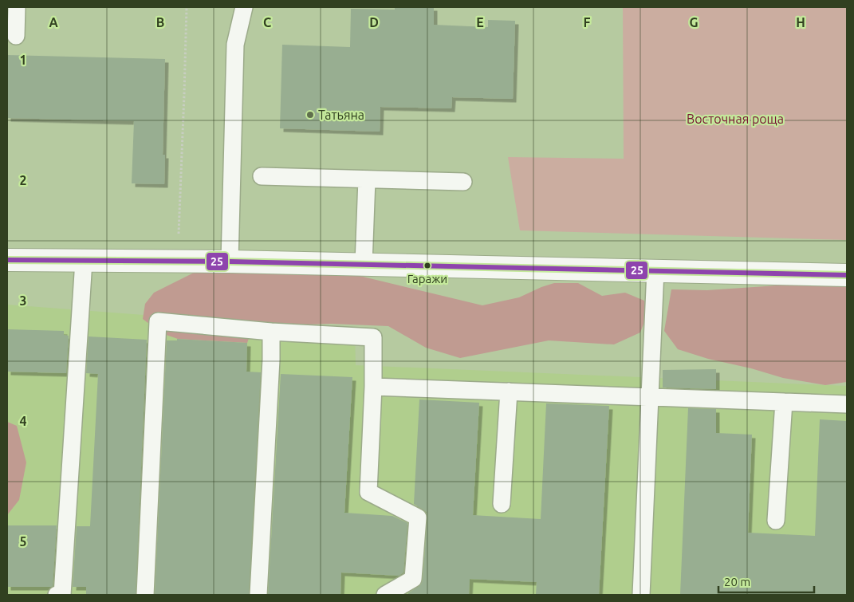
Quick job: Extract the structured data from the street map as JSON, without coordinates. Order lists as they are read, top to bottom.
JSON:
{
  "parks": ["Восточная роща"],
  "places": ["Татьяна", "Гаражи"],
  "lines": ["transit line 25"],
  "scale_bar": "20 m",
  "grid": {
    "columns": [
      "A",
      "B",
      "C",
      "D",
      "E",
      "F",
      "G",
      "H"
    ],
    "rows": [
      "1",
      "2",
      "3",
      "4",
      "5"
    ]
  }
}
